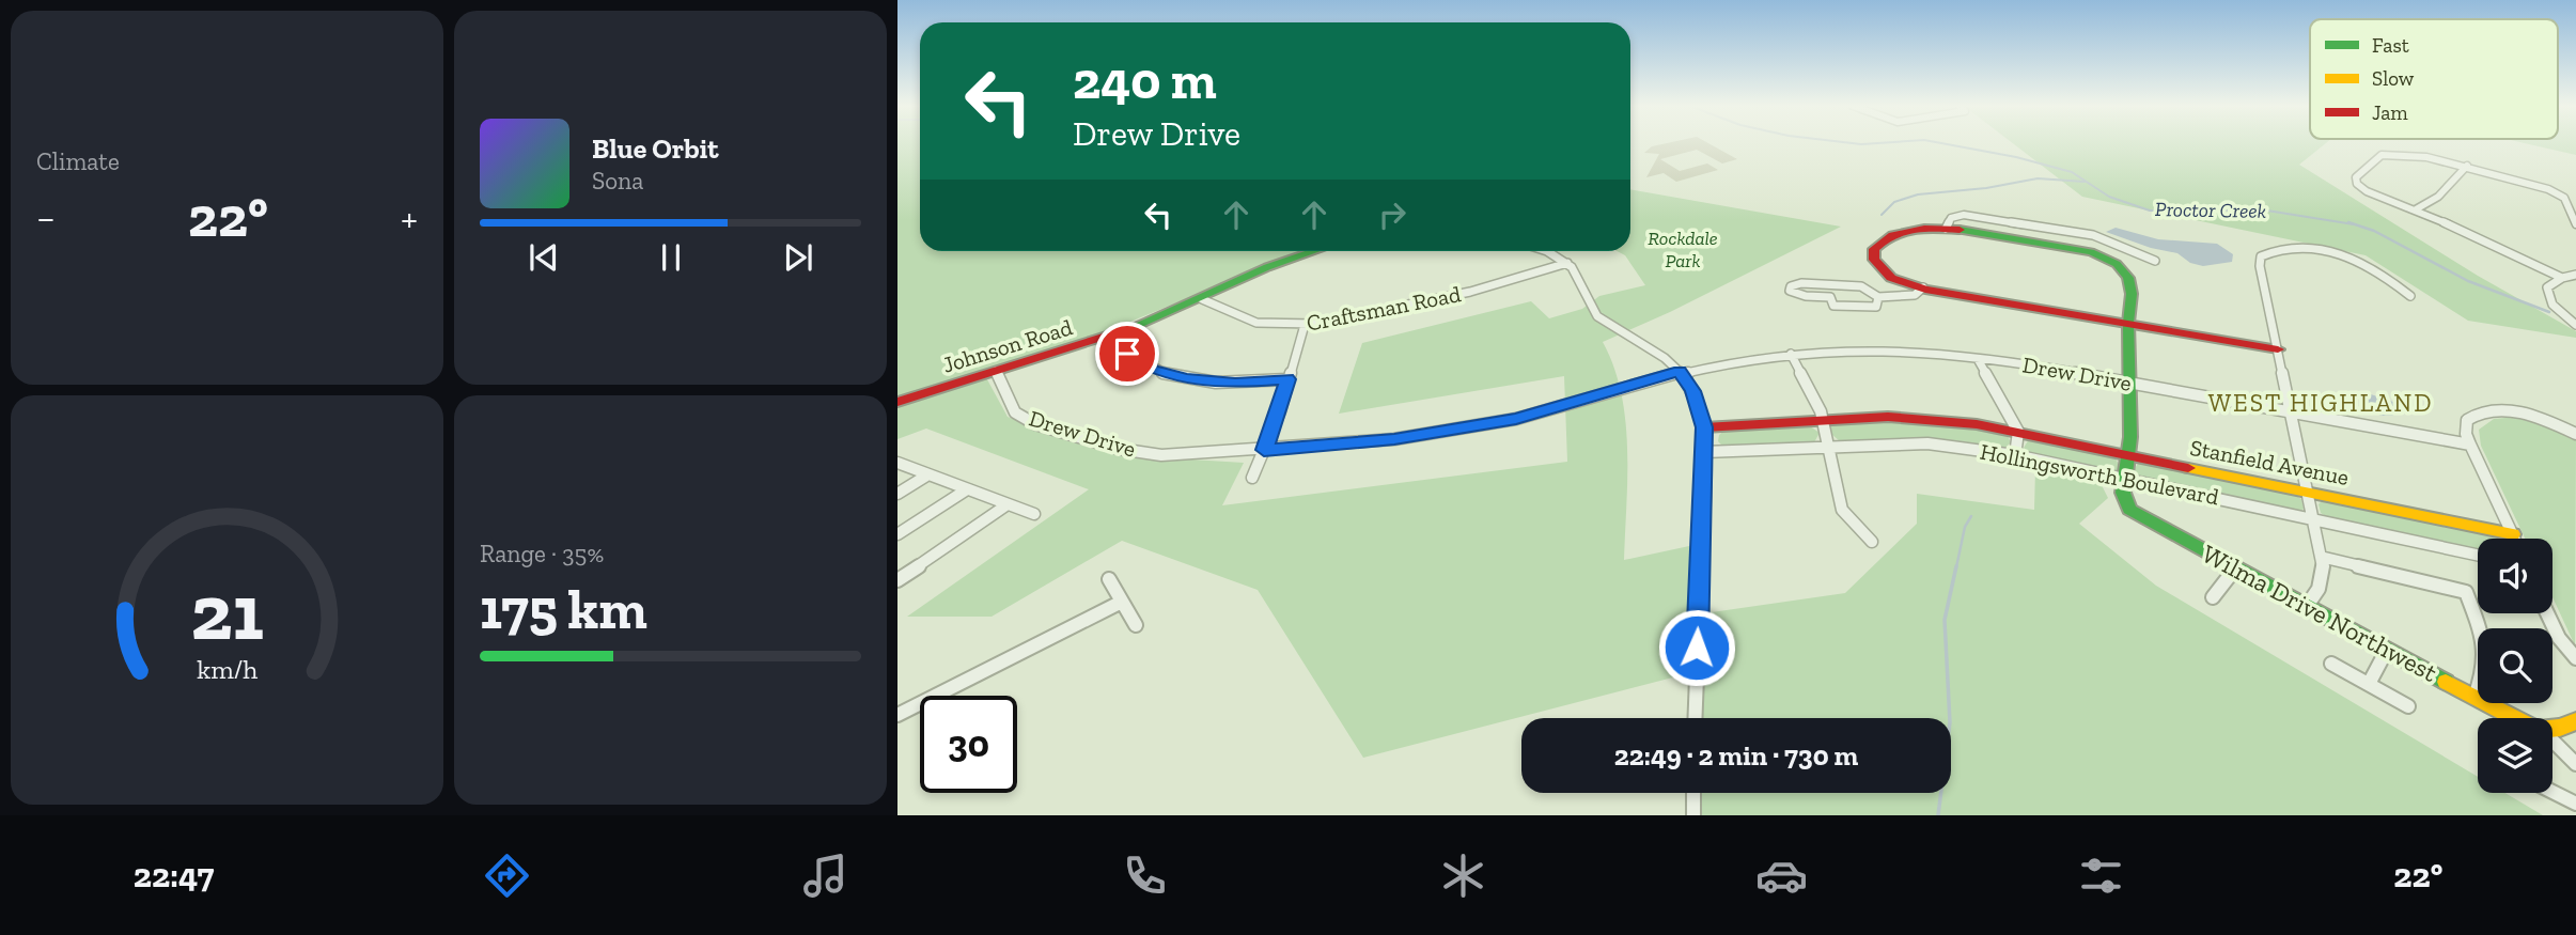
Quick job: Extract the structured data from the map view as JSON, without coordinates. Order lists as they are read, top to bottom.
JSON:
{
  "streets": {
    "street": [
      "Craftsman Road",
      "Johnson Road",
      "Drew Drive",
      "Stanfield Avenue",
      "Hollingsworth Boulevard",
      "Wilma Drive Northwest"
    ]
  },
  "crossings": [
    ["Craftsman Road", "Johnson Road"],
    ["Johnson Road", "Drew Drive"],
    ["Hollingsworth Boulevard", "Wilma Drive Northwest"]
  ],
  "districts": ["WEST HIGHLAND"],
  "water": ["Proctor Creek"],
  "parks": ["Rockdale Park"],
  "legend": ["Fast", "Slow", "Jam"],
  "page": {
    "tile": [
      "Climate",
      ["Range · 35%", "175 km"]
    ],
    "turn": ["240 m", "Drew Drive"],
    "song": ["Blue Orbit", "Sona"],
    "heat": ["−", "22°", "+"],
    "limit": "30",
    "trip": "22:49 · 2 min · 730 m",
    "tabs": ["22:47", "22°"],
    "gauge": ["21", "km/h"]
  }
}
